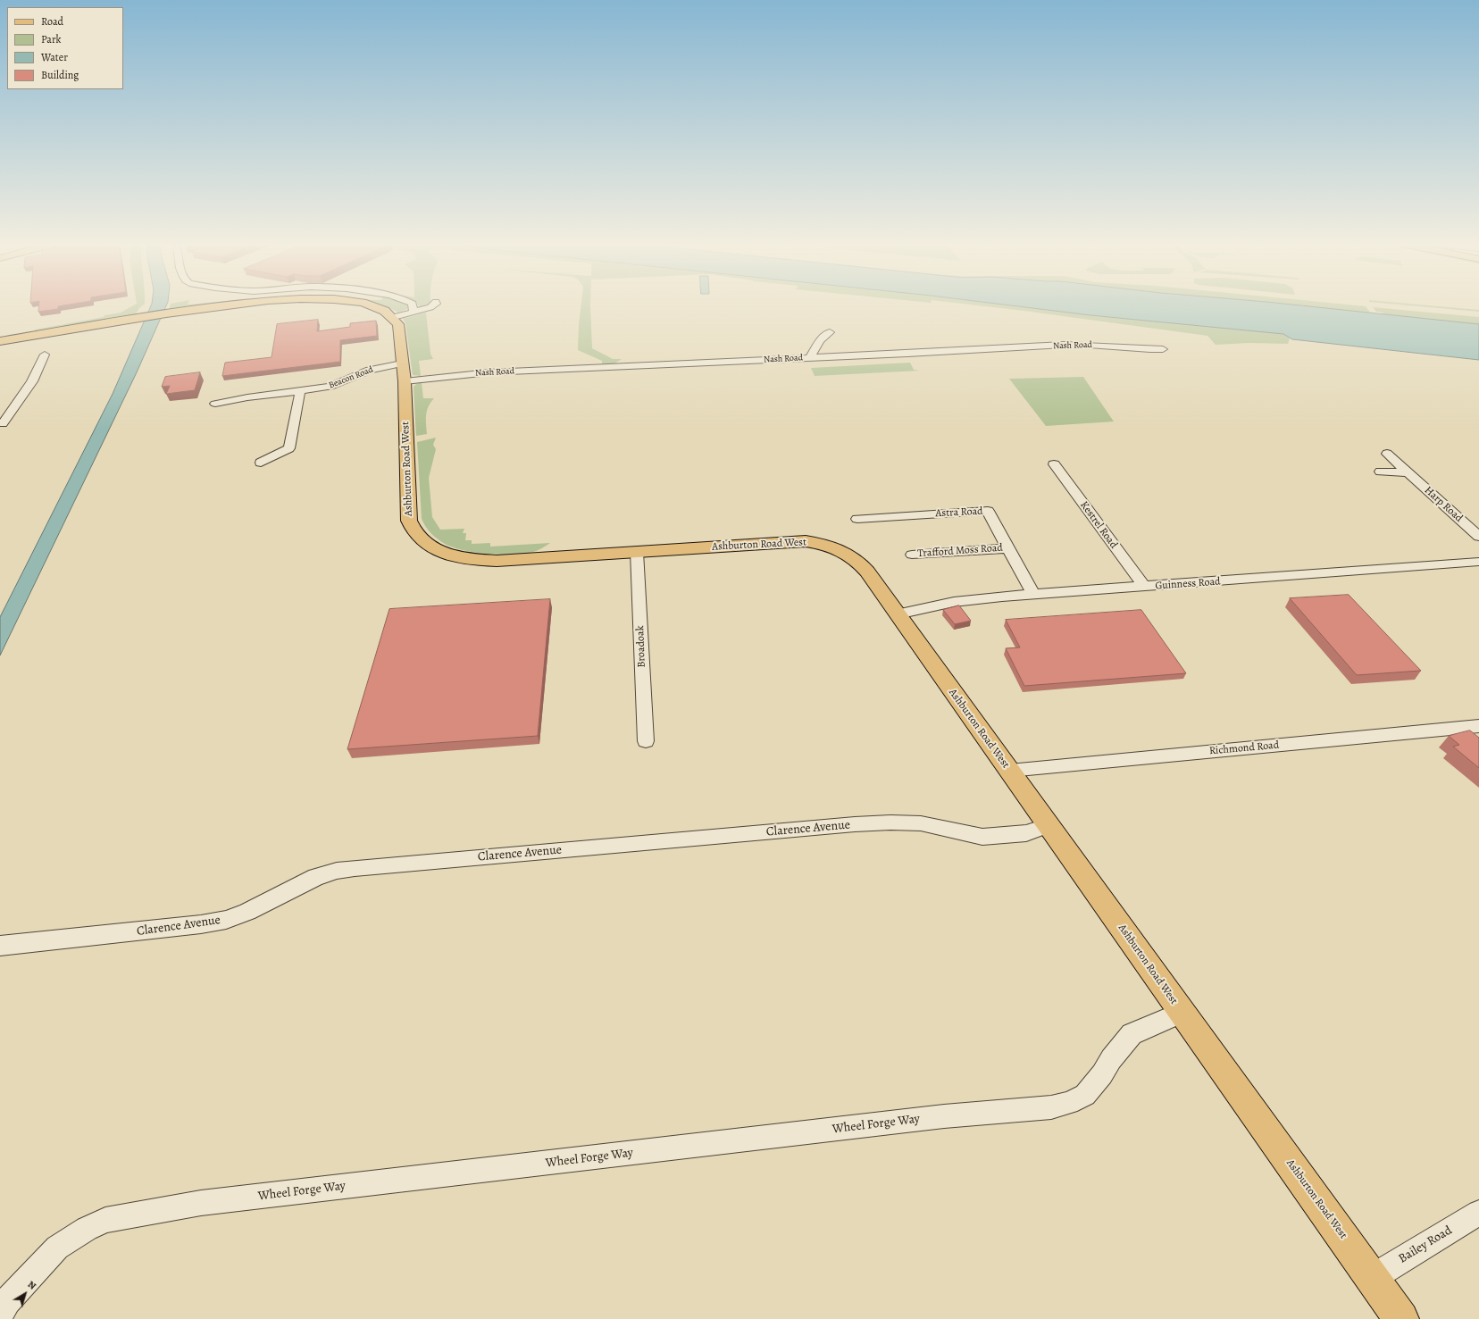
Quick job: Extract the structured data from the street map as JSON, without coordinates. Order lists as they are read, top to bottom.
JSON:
{
  "streets": {
    "main road": ["Ashburton Road West"],
    "street": [
      "Nash Road",
      "Beacon Road",
      "Harp Road",
      "Astra Road",
      "Kestrel Road",
      "Trafford Moss Road",
      "Guinness Road",
      "Broadoak",
      "Richmond Road",
      "Clarence Avenue",
      "Wheel Forge Way",
      "Bailey Road"
    ]
  },
  "crossings": [
    ["Nash Road", "Ashburton Road West"],
    ["Beacon Road", "Ashburton Road West"],
    ["Ashburton Road West", "Guinness Road"],
    ["Ashburton Road West", "Broadoak"],
    ["Ashburton Road West", "Richmond Road"],
    ["Ashburton Road West", "Clarence Avenue"],
    ["Ashburton Road West", "Wheel Forge Way"],
    ["Ashburton Road West", "Bailey Road"],
    ["Astra Road", "Trafford Moss Road"],
    ["Astra Road", "Guinness Road"],
    ["Kestrel Road", "Guinness Road"]
  ],
  "legend": [
    "Road",
    "Park",
    "Water",
    "Building"
  ],
  "north": "top right"
}
